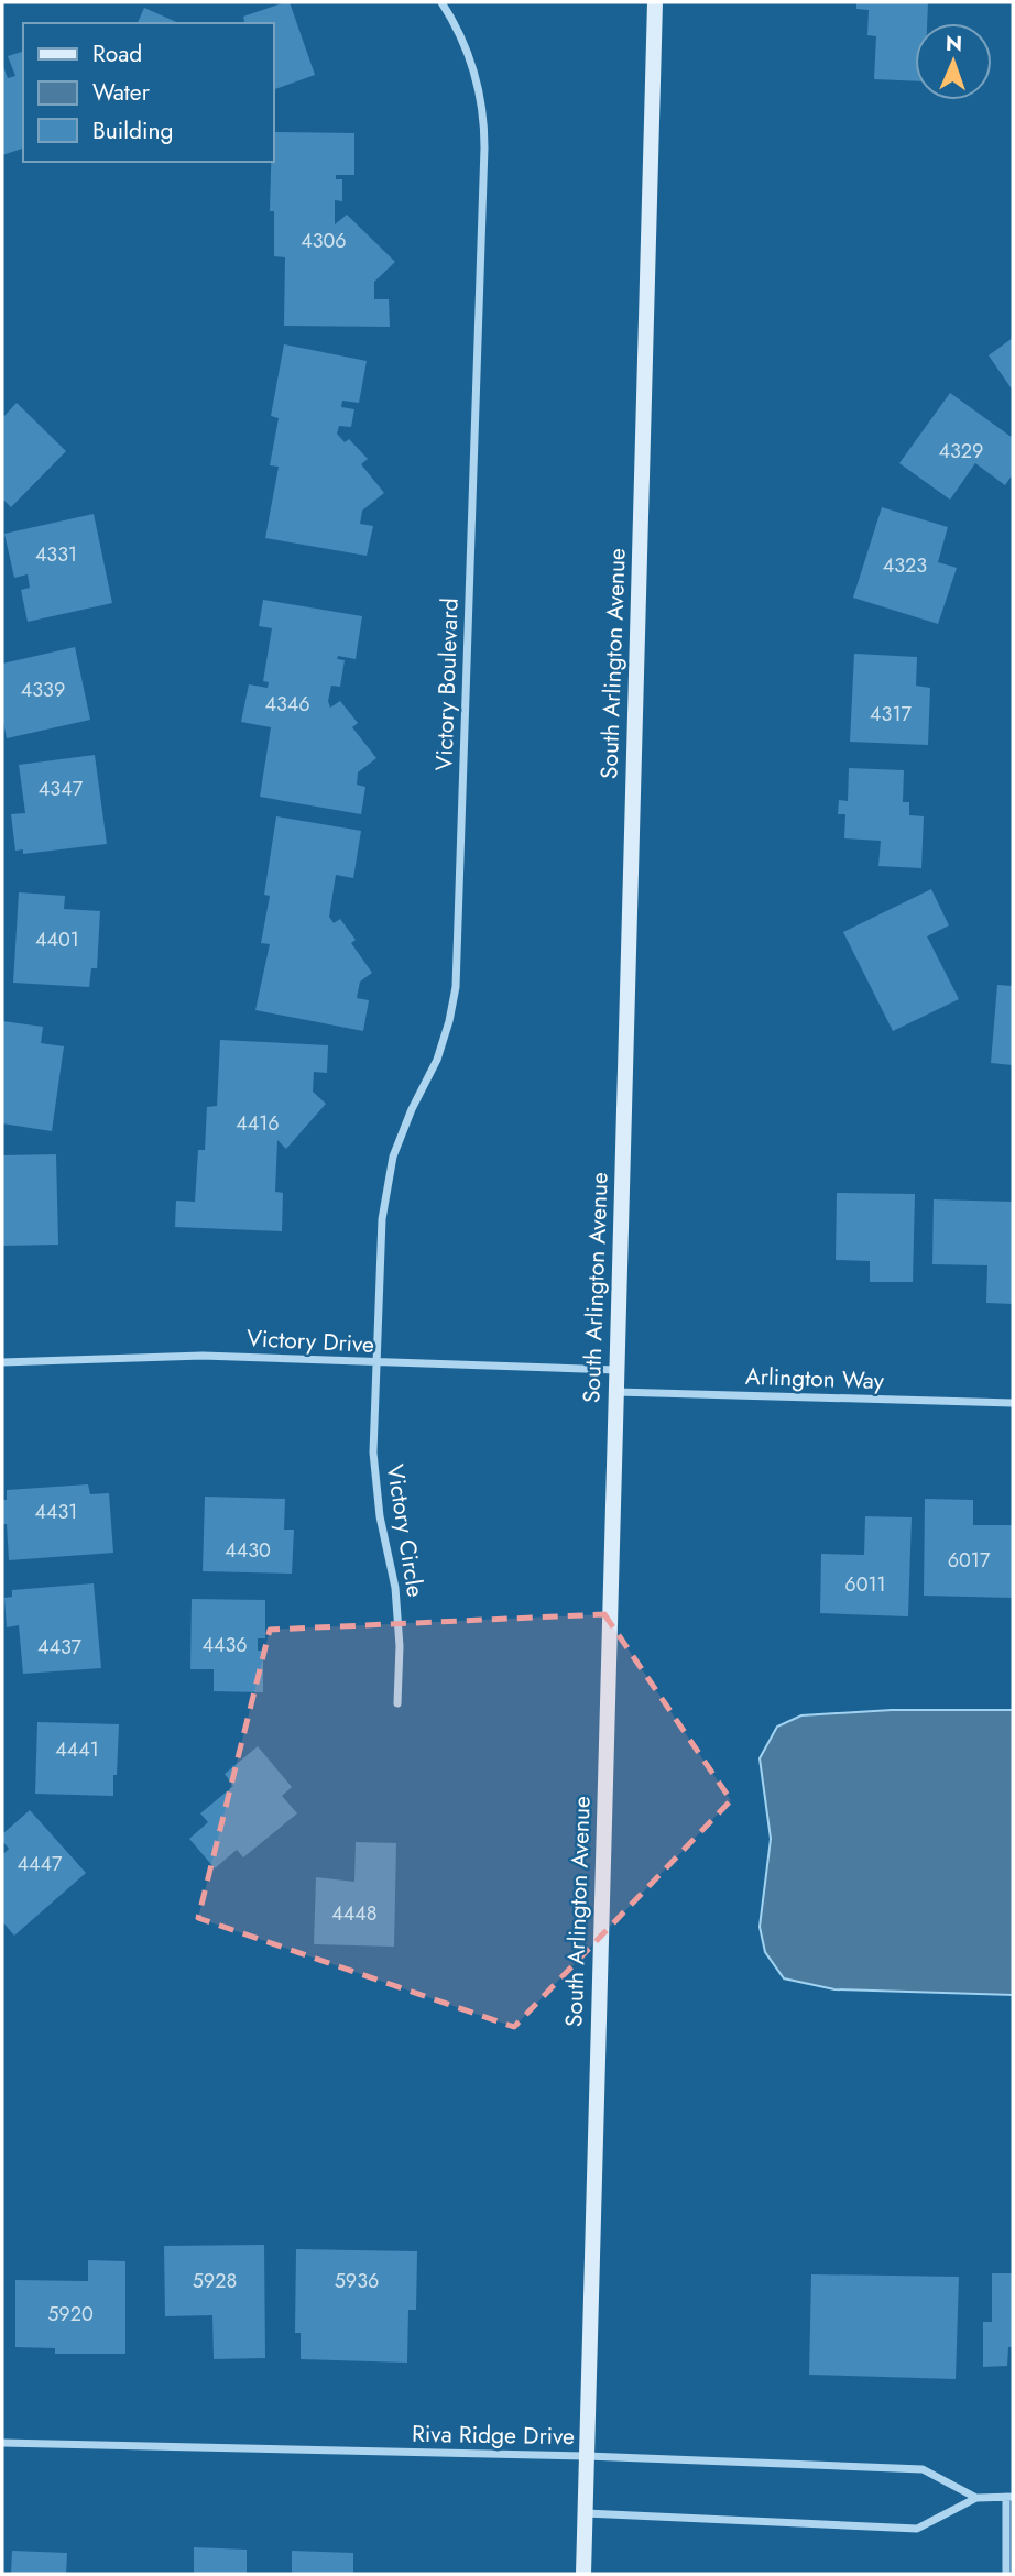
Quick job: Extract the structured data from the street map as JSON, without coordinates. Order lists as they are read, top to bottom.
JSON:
{
  "streets": {
    "main road": ["South Arlington Avenue"],
    "street": [
      "Victory Boulevard",
      "Victory Drive",
      "Arlington Way",
      "Victory Circle",
      "Riva Ridge Drive"
    ]
  },
  "crossings": [
    ["South Arlington Avenue", "Victory Drive"],
    ["South Arlington Avenue", "Arlington Way"],
    ["South Arlington Avenue", "Riva Ridge Drive"],
    ["Victory Boulevard", "Victory Drive"],
    ["Victory Boulevard", "Victory Circle"],
    ["Victory Drive", "Victory Circle"]
  ],
  "house_numbers": [
    "4306",
    "4329",
    "4331",
    "4323",
    "4339",
    "4346",
    "4317",
    "4347",
    "4401",
    "4416",
    "4431",
    "4430",
    "6017",
    "6011",
    "4436",
    "4437",
    "4441",
    "4447",
    "4448",
    "5928",
    "5936",
    "5920"
  ],
  "legend": ["Road", "Water", "Building"],
  "north": "top"
}
